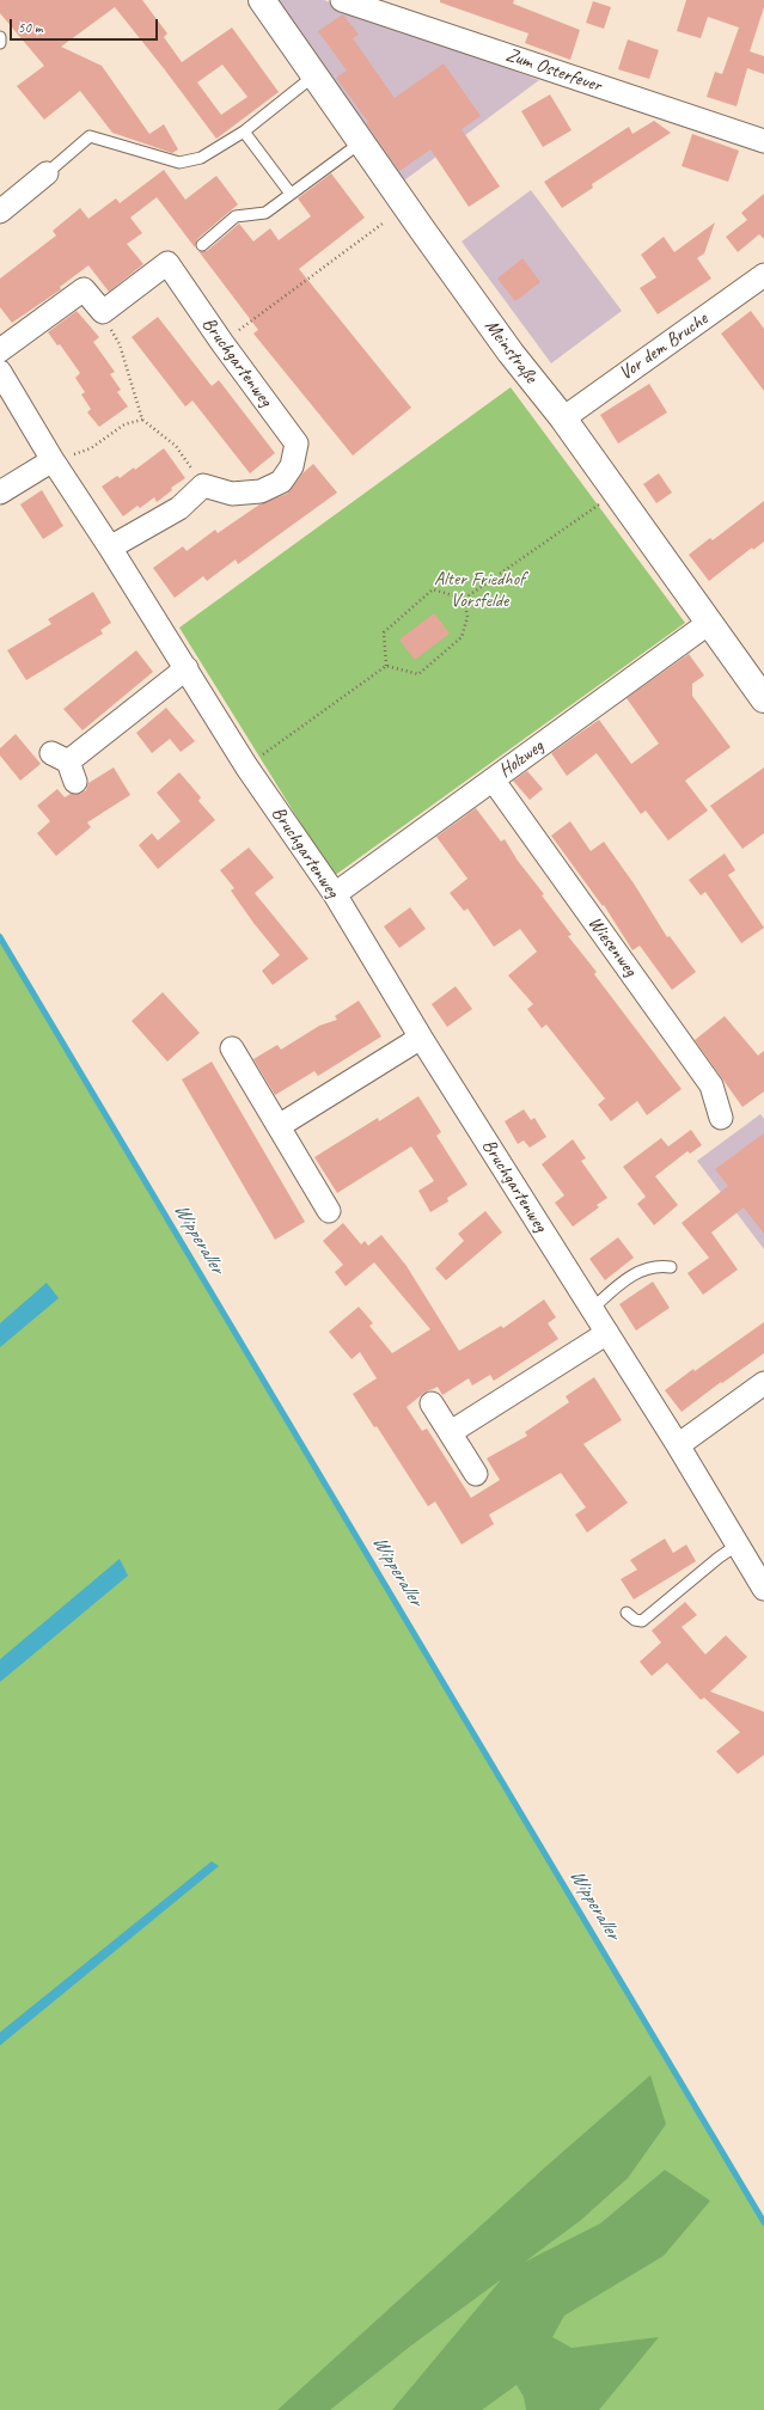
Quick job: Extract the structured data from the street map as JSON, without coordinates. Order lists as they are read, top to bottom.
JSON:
{
  "streets": {
    "street": [
      "Zum Osterfeuer",
      "Vor dem Bruche",
      "Meinstraße",
      "Bruchgartenweg",
      "Holzweg",
      "Wiesenweg"
    ]
  },
  "crossings": [
    ["Vor dem Bruche", "Meinstraße"],
    ["Meinstraße", "Holzweg"],
    ["Bruchgartenweg", "Holzweg"],
    ["Holzweg", "Wiesenweg"]
  ],
  "water": ["Wipperaller"],
  "parks": ["Alter Friedhof Vorsfelde"],
  "scale_bar": "50 m"
}
